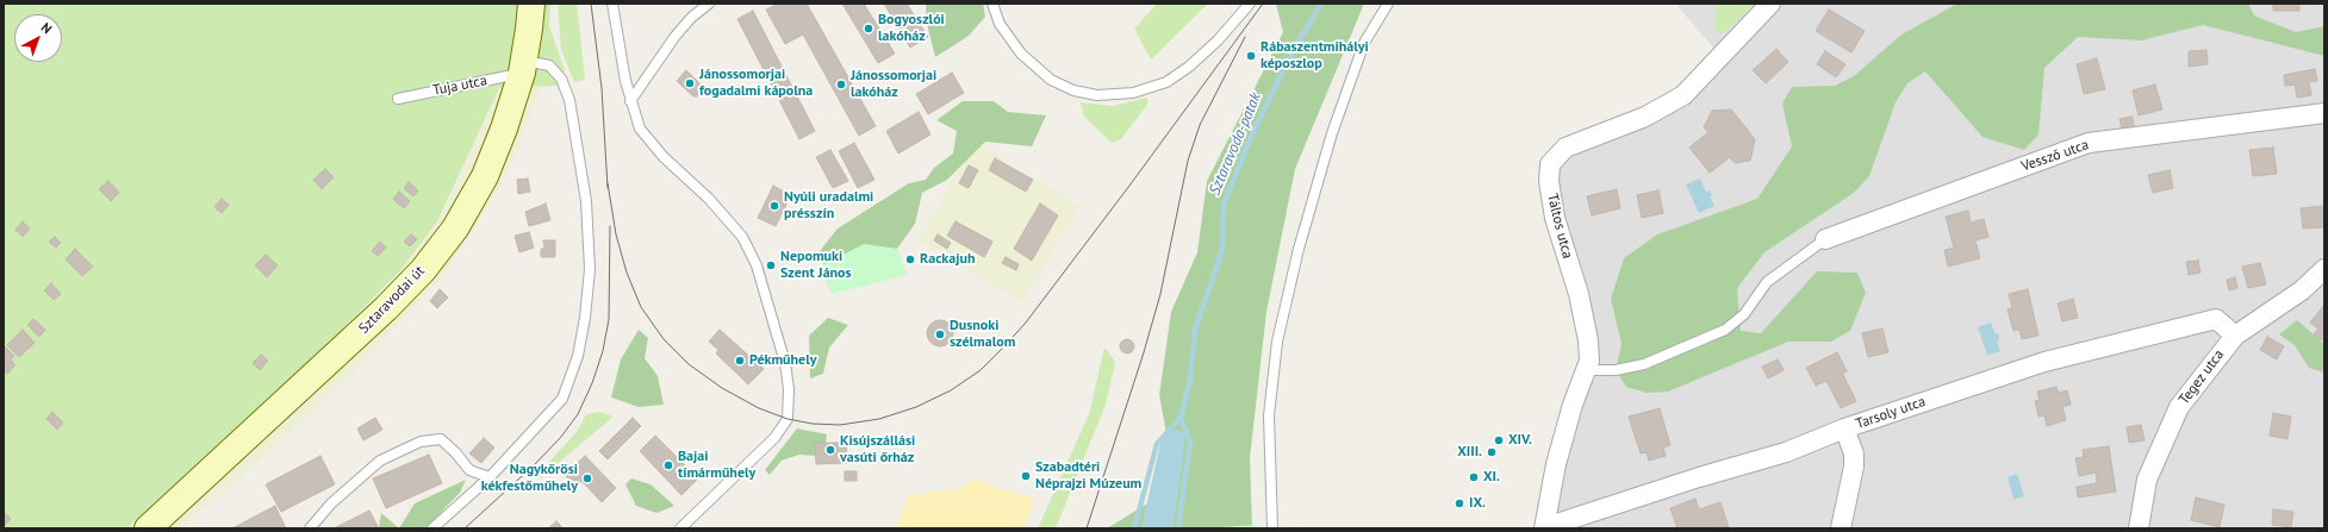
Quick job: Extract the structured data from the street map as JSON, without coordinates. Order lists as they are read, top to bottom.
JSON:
{
  "streets": {
    "street": [
      "Vessző utca",
      "Táltos utca",
      "Sztaravodai út",
      "Tegez utca",
      "Tarsoly utca"
    ],
    "lane": ["Tuja utca"]
  },
  "crossings": [
    ["Tuja utca", "Sztaravodai út"],
    ["Táltos utca", "Tarsoly utca"],
    ["Tegez utca", "Tarsoly utca"]
  ],
  "water": ["Sztaravoda-patak"],
  "places": [
    "Bogyoszlói lakóház",
    "Rábaszentmihályi képoszlop",
    "Jánossomorjai fogadalmi kápolna",
    "Jánossomorjai lakóház",
    "Nyúli uradalmi présszín",
    "Rackajuh",
    "Nepomuki Szent János",
    "Dusnoki szélmalom",
    "Pékműhely",
    "XIV.",
    "Kisújszállási vasúti őrház",
    "XIII.",
    "Bajai tímárműhely",
    "Szabadtéri Néprajzi Múzeum",
    "XI.",
    "Nagykőrösi kékfestőműhely",
    "IX."
  ],
  "north": "top right"
}
